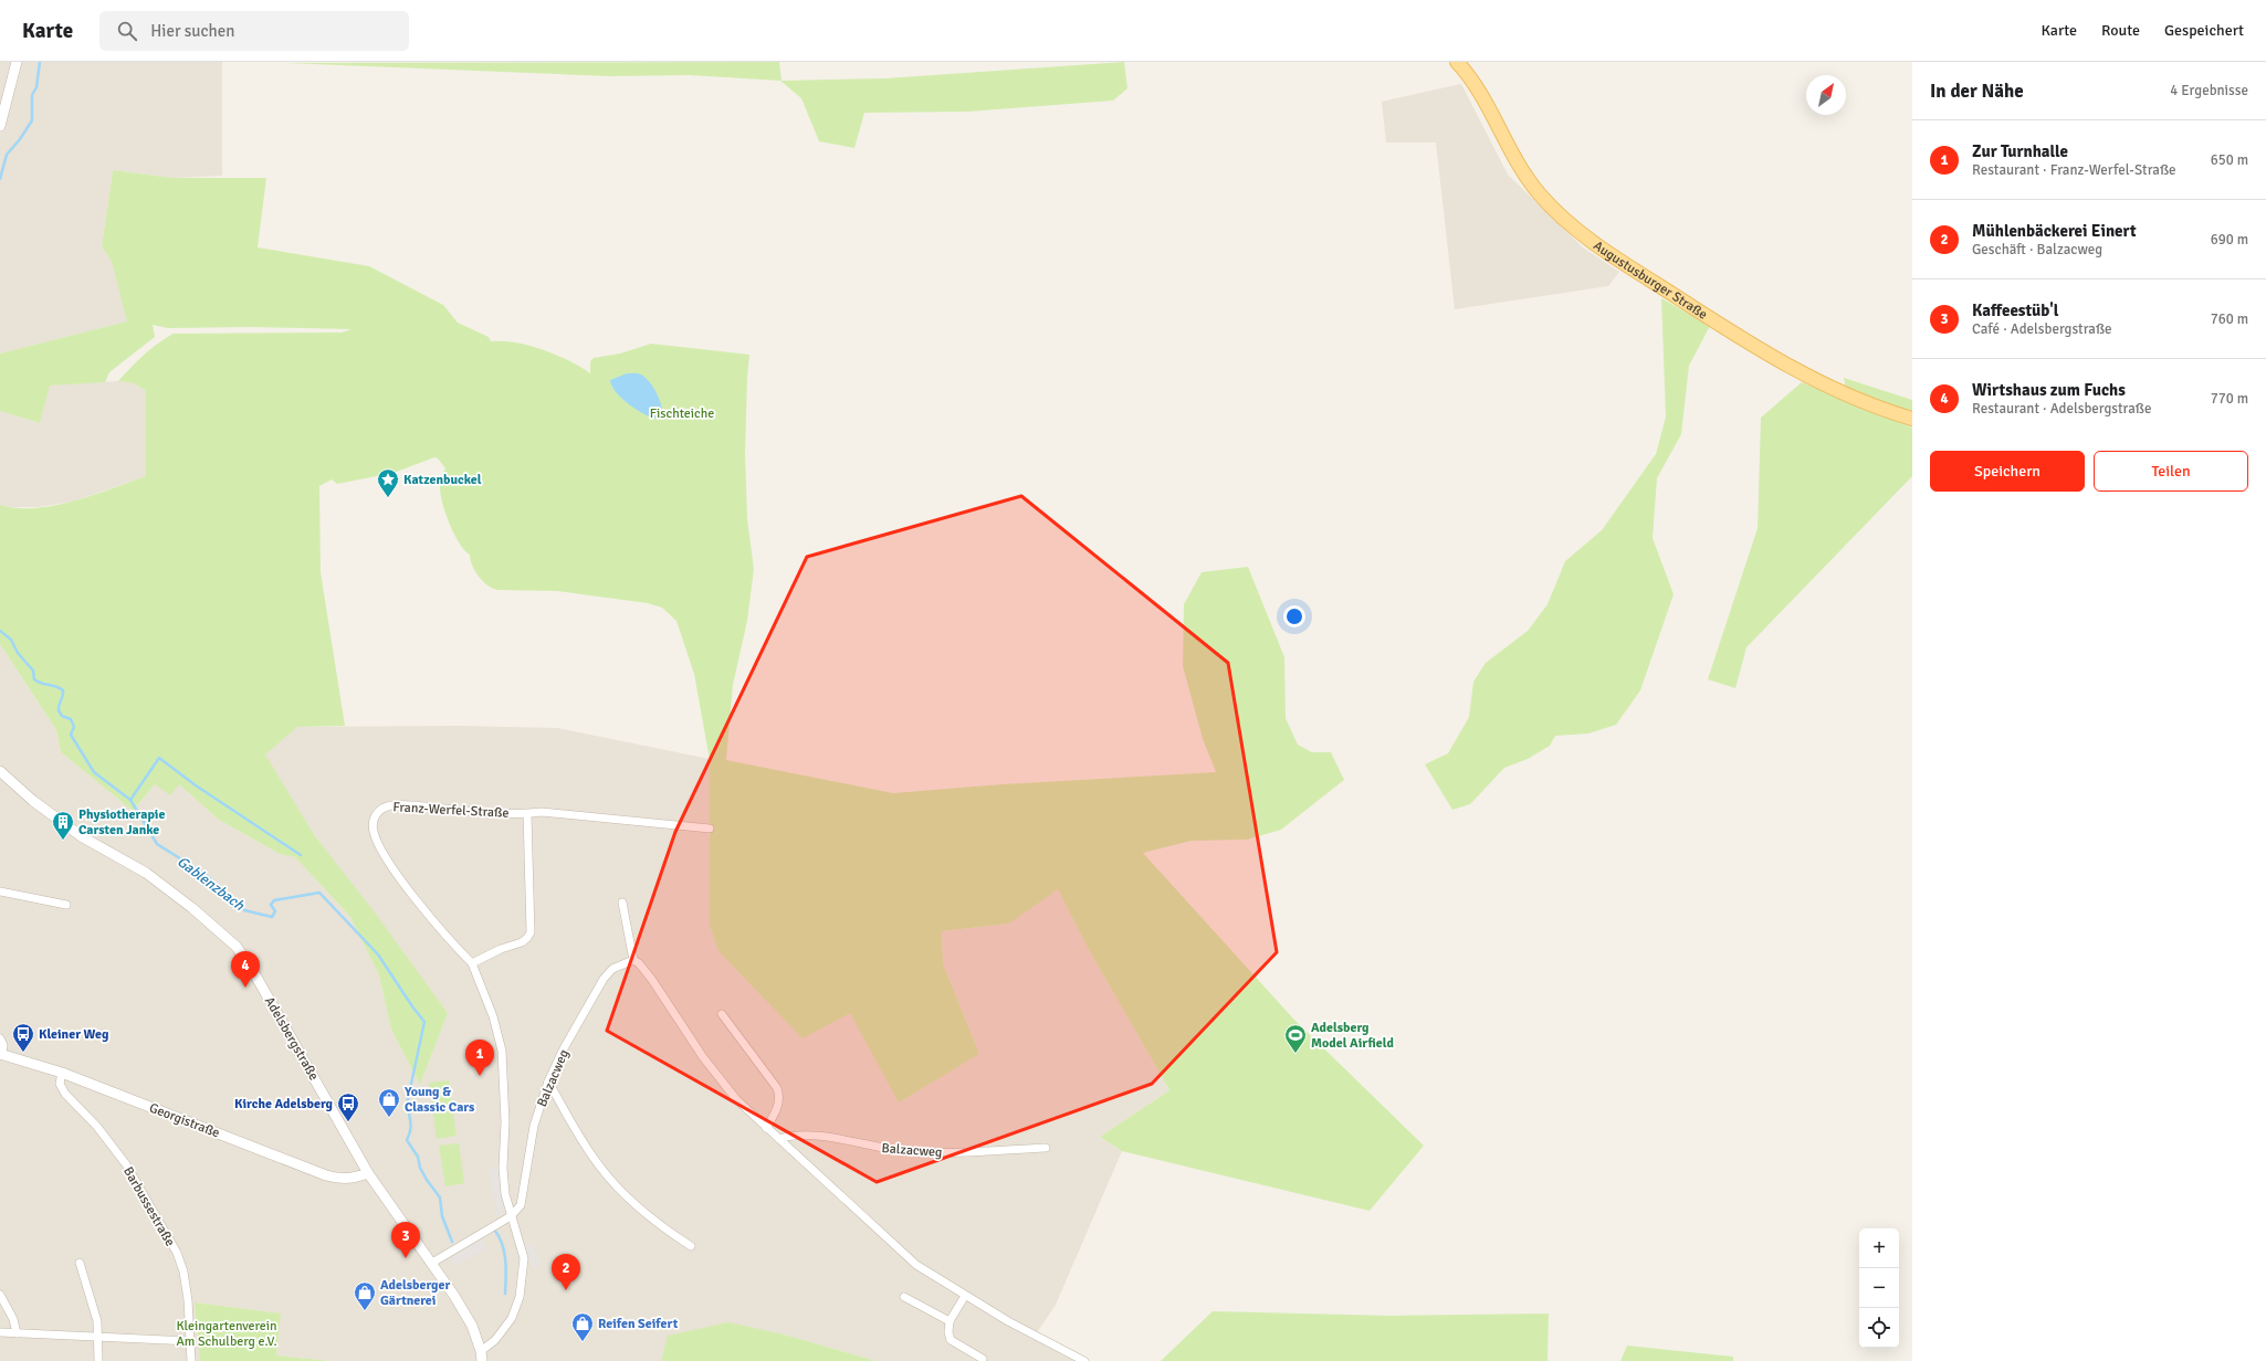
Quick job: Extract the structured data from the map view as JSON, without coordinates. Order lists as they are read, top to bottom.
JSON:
{
  "streets": {
    "main road": ["Augustusburger Straße"],
    "street": [
      "Franz-Werfel-Straße",
      "Adelsbergstraße",
      "Balzacweg",
      "Georgistraße",
      "Barbussestraße"
    ]
  },
  "crossings": [
    ["Franz-Werfel-Straße", "Balzacweg"],
    ["Adelsbergstraße", "Balzacweg"],
    ["Adelsbergstraße", "Georgistraße"],
    ["Georgistraße", "Barbussestraße"]
  ],
  "water": ["Gablenzbach"],
  "parks": ["Fischteiche", "Kleingartenverein Am Schulberg e.V."],
  "places": {
    "place": ["Katzenbuckel"],
    "building": ["Physiotherapie Carsten Janke"],
    "bus stop": ["Kleiner Weg", "Kirche Adelsberg"],
    "sports": ["Adelsberg Model Airfield"],
    "shop": ["Young & Classic Cars", "Adelsberger Gärtnerei", "Reifen Seifert"]
  },
  "north": "top right",
  "page": {
    "header": "Karte",
    "search": "Hier suchen",
    "nav": ["Karte", "Route", "Gespeichert"],
    "heading": ["In der Nähe", "4 Ergebnisse"],
    "list": [
      {
        "mark": "1",
        "name": "Zur Turnhalle",
        "note": "Restaurant · Franz-Werfel-Straße",
        "value": "650 m"
      },
      {
        "mark": "2",
        "name": "Mühlenbäckerei Einert",
        "note": "Geschäft · Balzacweg",
        "value": "690 m"
      },
      {
        "mark": "3",
        "name": "Kaffeestüb'l",
        "note": "Café · Adelsbergstraße",
        "value": "760 m"
      },
      {
        "mark": "4",
        "name": "Wirtshaus zum Fuchs",
        "note": "Restaurant · Adelsbergstraße",
        "value": "770 m"
      }
    ],
    "buttons": ["Speichern", "Teilen"],
    "pins": [
      "4",
      "1",
      "3",
      "2"
    ],
    "map_buttons": ["+", "−"]
  }
}
